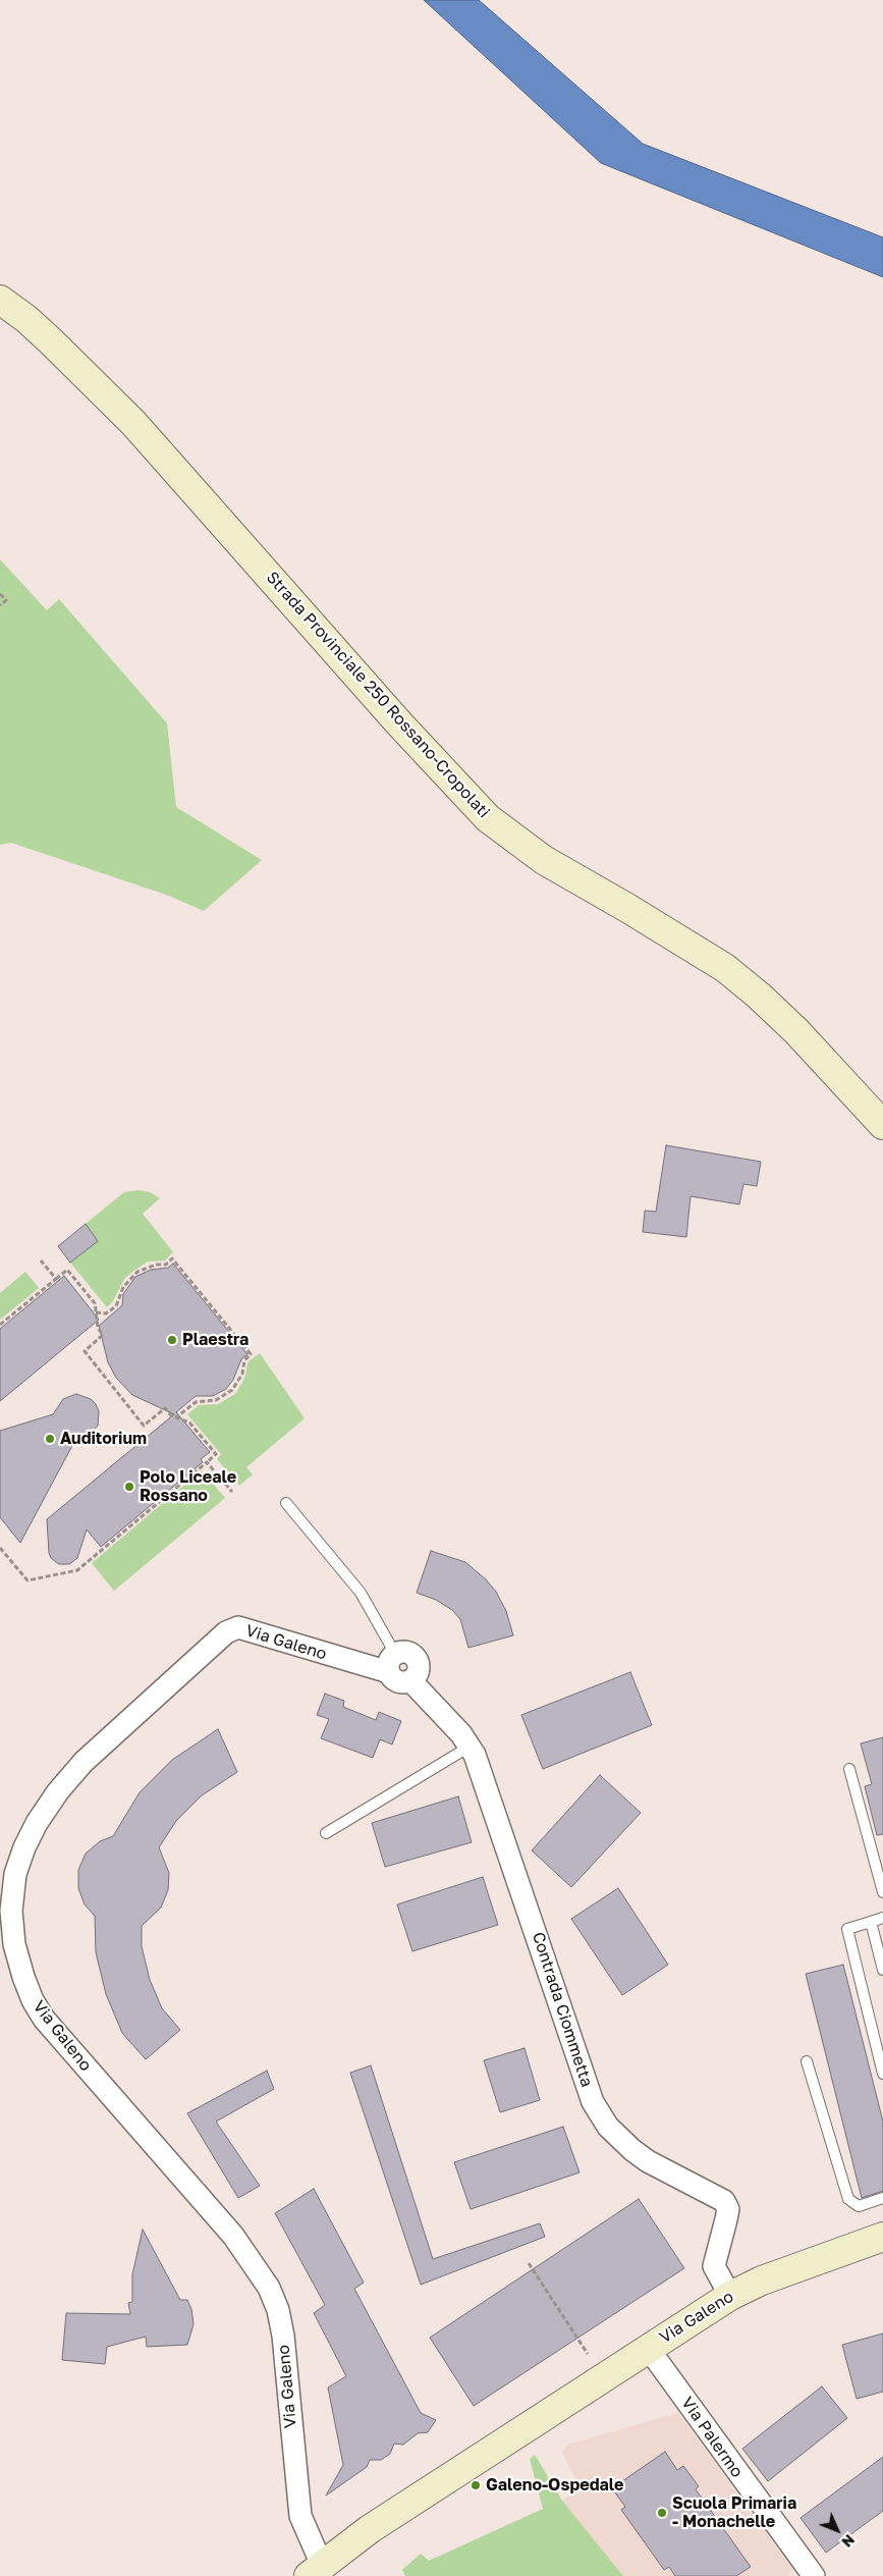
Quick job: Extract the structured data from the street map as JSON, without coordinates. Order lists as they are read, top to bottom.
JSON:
{
  "streets": {
    "main road": ["Strada Provinciale 250 Rossano-Cropolati", "Via Galeno"],
    "street": ["Contrada Ciommetta", "Via Palermo"]
  },
  "crossings": [
    ["Via Galeno", "Contrada Ciommetta"],
    ["Via Galeno", "Via Palermo"]
  ],
  "places": [
    "Plaestra",
    "Auditorium",
    "Polo Liceale Rossano",
    "Galeno-Ospedale",
    "Scuola Primaria - Monachelle"
  ],
  "north": "bottom right"
}
